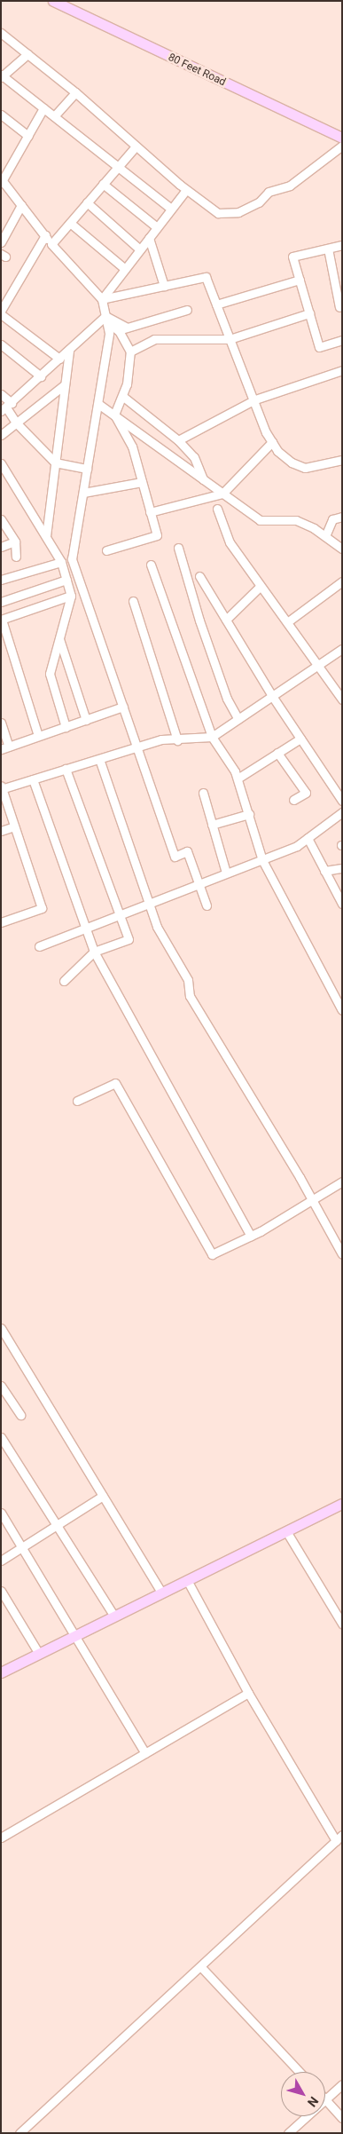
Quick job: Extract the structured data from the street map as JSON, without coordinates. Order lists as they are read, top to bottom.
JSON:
{
  "streets": {
    "main road": ["80 Feet Road"]
  },
  "north": "bottom right"
}
